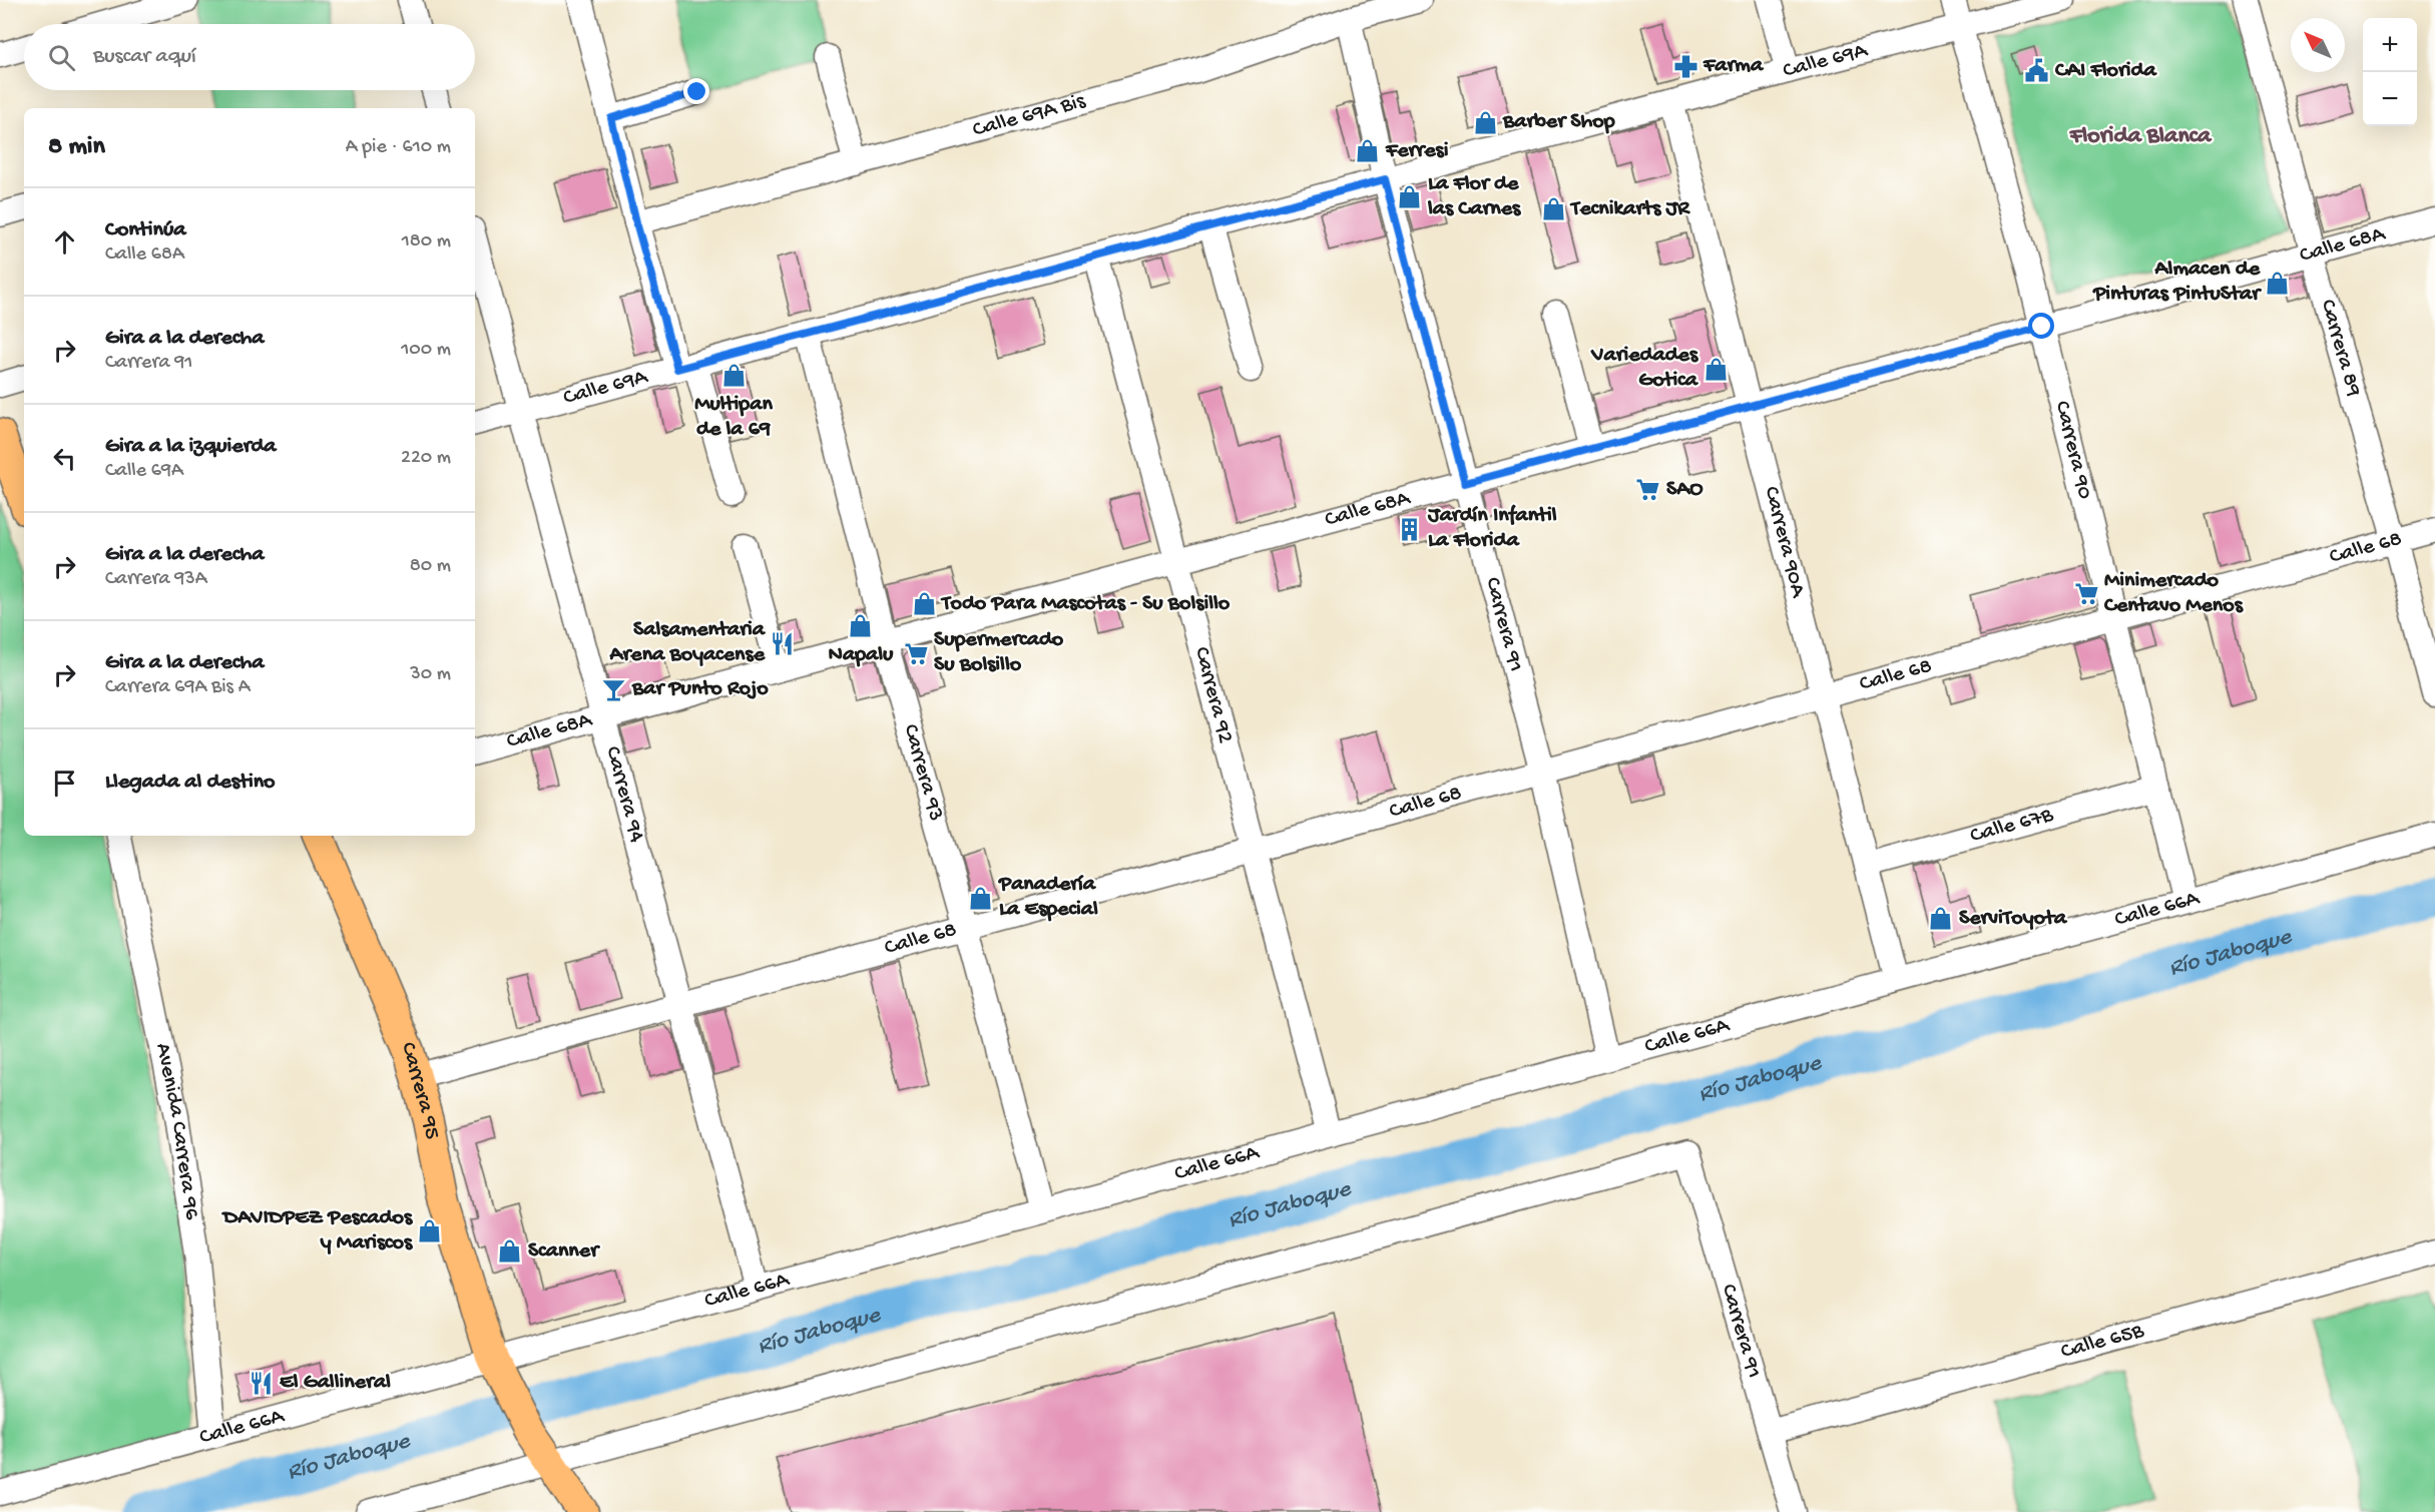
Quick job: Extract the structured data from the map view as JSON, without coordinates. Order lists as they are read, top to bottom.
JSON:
{
  "streets": {
    "main road": ["Carrera 95"],
    "street": [
      "Calle 69A",
      "Calle 69A Bis",
      "Calle 68A",
      "Carrera 89",
      "Carrera 90",
      "Carrera 90A",
      "Calle 68",
      "Carrera 91",
      "Carrera 92",
      "Carrera 93",
      "Carrera 94",
      "Calle 67B",
      "Calle 66A",
      "Avenida Carrera 96",
      "Calle 65B"
    ]
  },
  "crossings": [
    ["Calle 69A", "Carrera 90"],
    ["Calle 69A", "Carrera 90A"],
    ["Calle 69A", "Carrera 91"],
    ["Calle 69A", "Carrera 92"],
    ["Calle 69A", "Carrera 93"],
    ["Calle 69A", "Carrera 94"],
    ["Calle 69A Bis", "Carrera 91"],
    ["Calle 68A", "Carrera 89"],
    ["Calle 68A", "Carrera 90"],
    ["Calle 68A", "Carrera 90A"],
    ["Calle 68A", "Carrera 91"],
    ["Calle 68A", "Carrera 92"],
    ["Calle 68A", "Carrera 93"],
    ["Calle 68A", "Carrera 94"],
    ["Carrera 89", "Calle 68"],
    ["Carrera 90", "Calle 68"],
    ["Carrera 90", "Calle 67B"],
    ["Carrera 90", "Calle 66A"],
    ["Carrera 90A", "Calle 68"],
    ["Carrera 90A", "Calle 67B"],
    ["Carrera 90A", "Calle 66A"],
    ["Calle 68", "Carrera 91"],
    ["Calle 68", "Carrera 92"],
    ["Calle 68", "Carrera 93"],
    ["Calle 68", "Carrera 94"],
    ["Calle 68", "Carrera 95"],
    ["Carrera 91", "Calle 66A"],
    ["Carrera 91", "Carrera 95"],
    ["Carrera 91", "Calle 65B"],
    ["Carrera 92", "Calle 66A"],
    ["Carrera 93", "Calle 66A"],
    ["Carrera 94", "Calle 66A"],
    ["Calle 66A", "Carrera 95"],
    ["Calle 66A", "Avenida Carrera 96"]
  ],
  "districts": ["Florida Blanca"],
  "water": ["Río Jaboque"],
  "places": {
    "pharmacy": ["Farma"],
    "public building": ["CAI Florida"],
    "shop": [
      "Barber Shop",
      "Ferresi",
      "La Flor de las Carnes",
      "Tecnikarts JR",
      "Almacen de Pinturas PintuStar",
      "Variedades Gotica",
      "Multipan de la 69",
      "Todo Para Mascotas - Su Bolsillo",
      "Napalu",
      "Panadería La Especial",
      "ServiToyota",
      "DAVIDPEZ Pescados y Mariscos",
      "Scanner"
    ],
    "supermarket": ["SAO", "Minimercado Centavo Menos", "Supermercado Su Bolsillo"],
    "building": ["Jardín Infantil La Florida"],
    "restaurant": ["Salsamentaria Arena Boyacense", "El Gallineral"],
    "bar": ["Bar Punto Rojo"]
  },
  "north": "top left",
  "page": {
    "map_buttons": ["+", "−"],
    "search": "Buscar aquí",
    "heading": ["8 min", "A pie · 610 m"],
    "list": [
      ["Continúa", "Calle 68A", "180 m"],
      ["Gira a la derecha", "Carrera 91", "100 m"],
      ["Gira a la izquierda", "Calle 69A", "220 m"],
      ["Gira a la derecha", "Carrera 93A", "80 m"],
      ["Gira a la derecha", "Carrera 69A Bis A", "30 m"],
      "Llegada al destino"
    ]
  }
}
